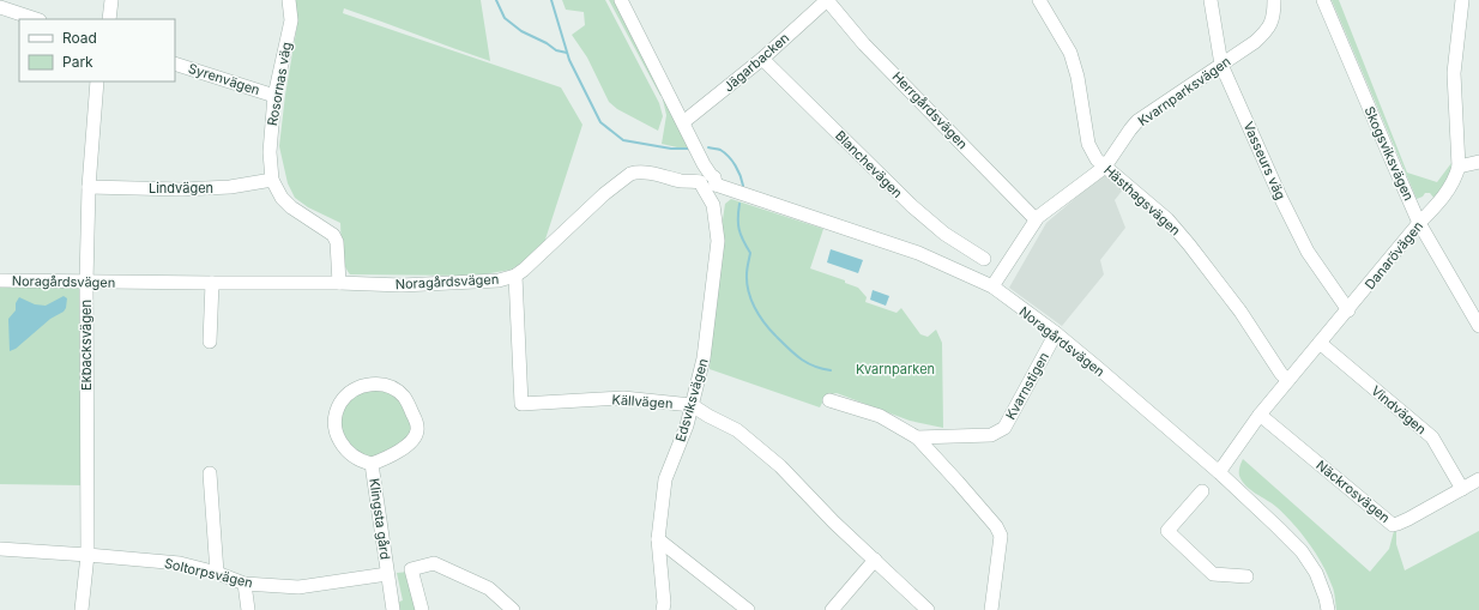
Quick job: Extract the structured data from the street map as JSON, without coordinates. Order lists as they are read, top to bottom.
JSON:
{
  "streets": {
    "street": [
      "Jägarbacken",
      "Syrenvägen",
      "Rosornas väg",
      "Kvarnparksvägen",
      "Herrgårdsvägen",
      "Skogsviksvägen",
      "Vasseurs väg",
      "Blanchevägen",
      "Lindvägen",
      "Hästhagsvägen",
      "Danarövägen",
      "Noragårdsvägen",
      "Ekbacksvägen",
      "Kvarnstigen",
      "Edsviksvägen",
      "Källvägen",
      "Vindvägen",
      "Näckrosvägen",
      "Klingsta gård",
      "Soltorpsvägen"
    ]
  },
  "crossings": [
    ["Jägarbacken", "Herrgårdsvägen"],
    ["Jägarbacken", "Blanchevägen"],
    ["Jägarbacken", "Edsviksvägen"],
    ["Syrenvägen", "Rosornas väg"],
    ["Rosornas väg", "Lindvägen"],
    ["Rosornas väg", "Noragårdsvägen"],
    ["Kvarnparksvägen", "Herrgårdsvägen"],
    ["Kvarnparksvägen", "Vasseurs väg"],
    ["Kvarnparksvägen", "Hästhagsvägen"],
    ["Kvarnparksvägen", "Noragårdsvägen"],
    ["Skogsviksvägen", "Danarövägen"],
    ["Vasseurs väg", "Danarövägen"],
    ["Lindvägen", "Ekbacksvägen"],
    ["Hästhagsvägen", "Danarövägen"],
    ["Danarövägen", "Noragårdsvägen"],
    ["Danarövägen", "Vindvägen"],
    ["Danarövägen", "Näckrosvägen"],
    ["Noragårdsvägen", "Ekbacksvägen"],
    ["Noragårdsvägen", "Kvarnstigen"],
    ["Noragårdsvägen", "Edsviksvägen"],
    ["Noragårdsvägen", "Källvägen"],
    ["Ekbacksvägen", "Soltorpsvägen"],
    ["Edsviksvägen", "Källvägen"],
    ["Vindvägen", "Näckrosvägen"],
    ["Klingsta gård", "Soltorpsvägen"]
  ],
  "parks": ["Kvarnparken"],
  "legend": ["Road", "Park"]
}
